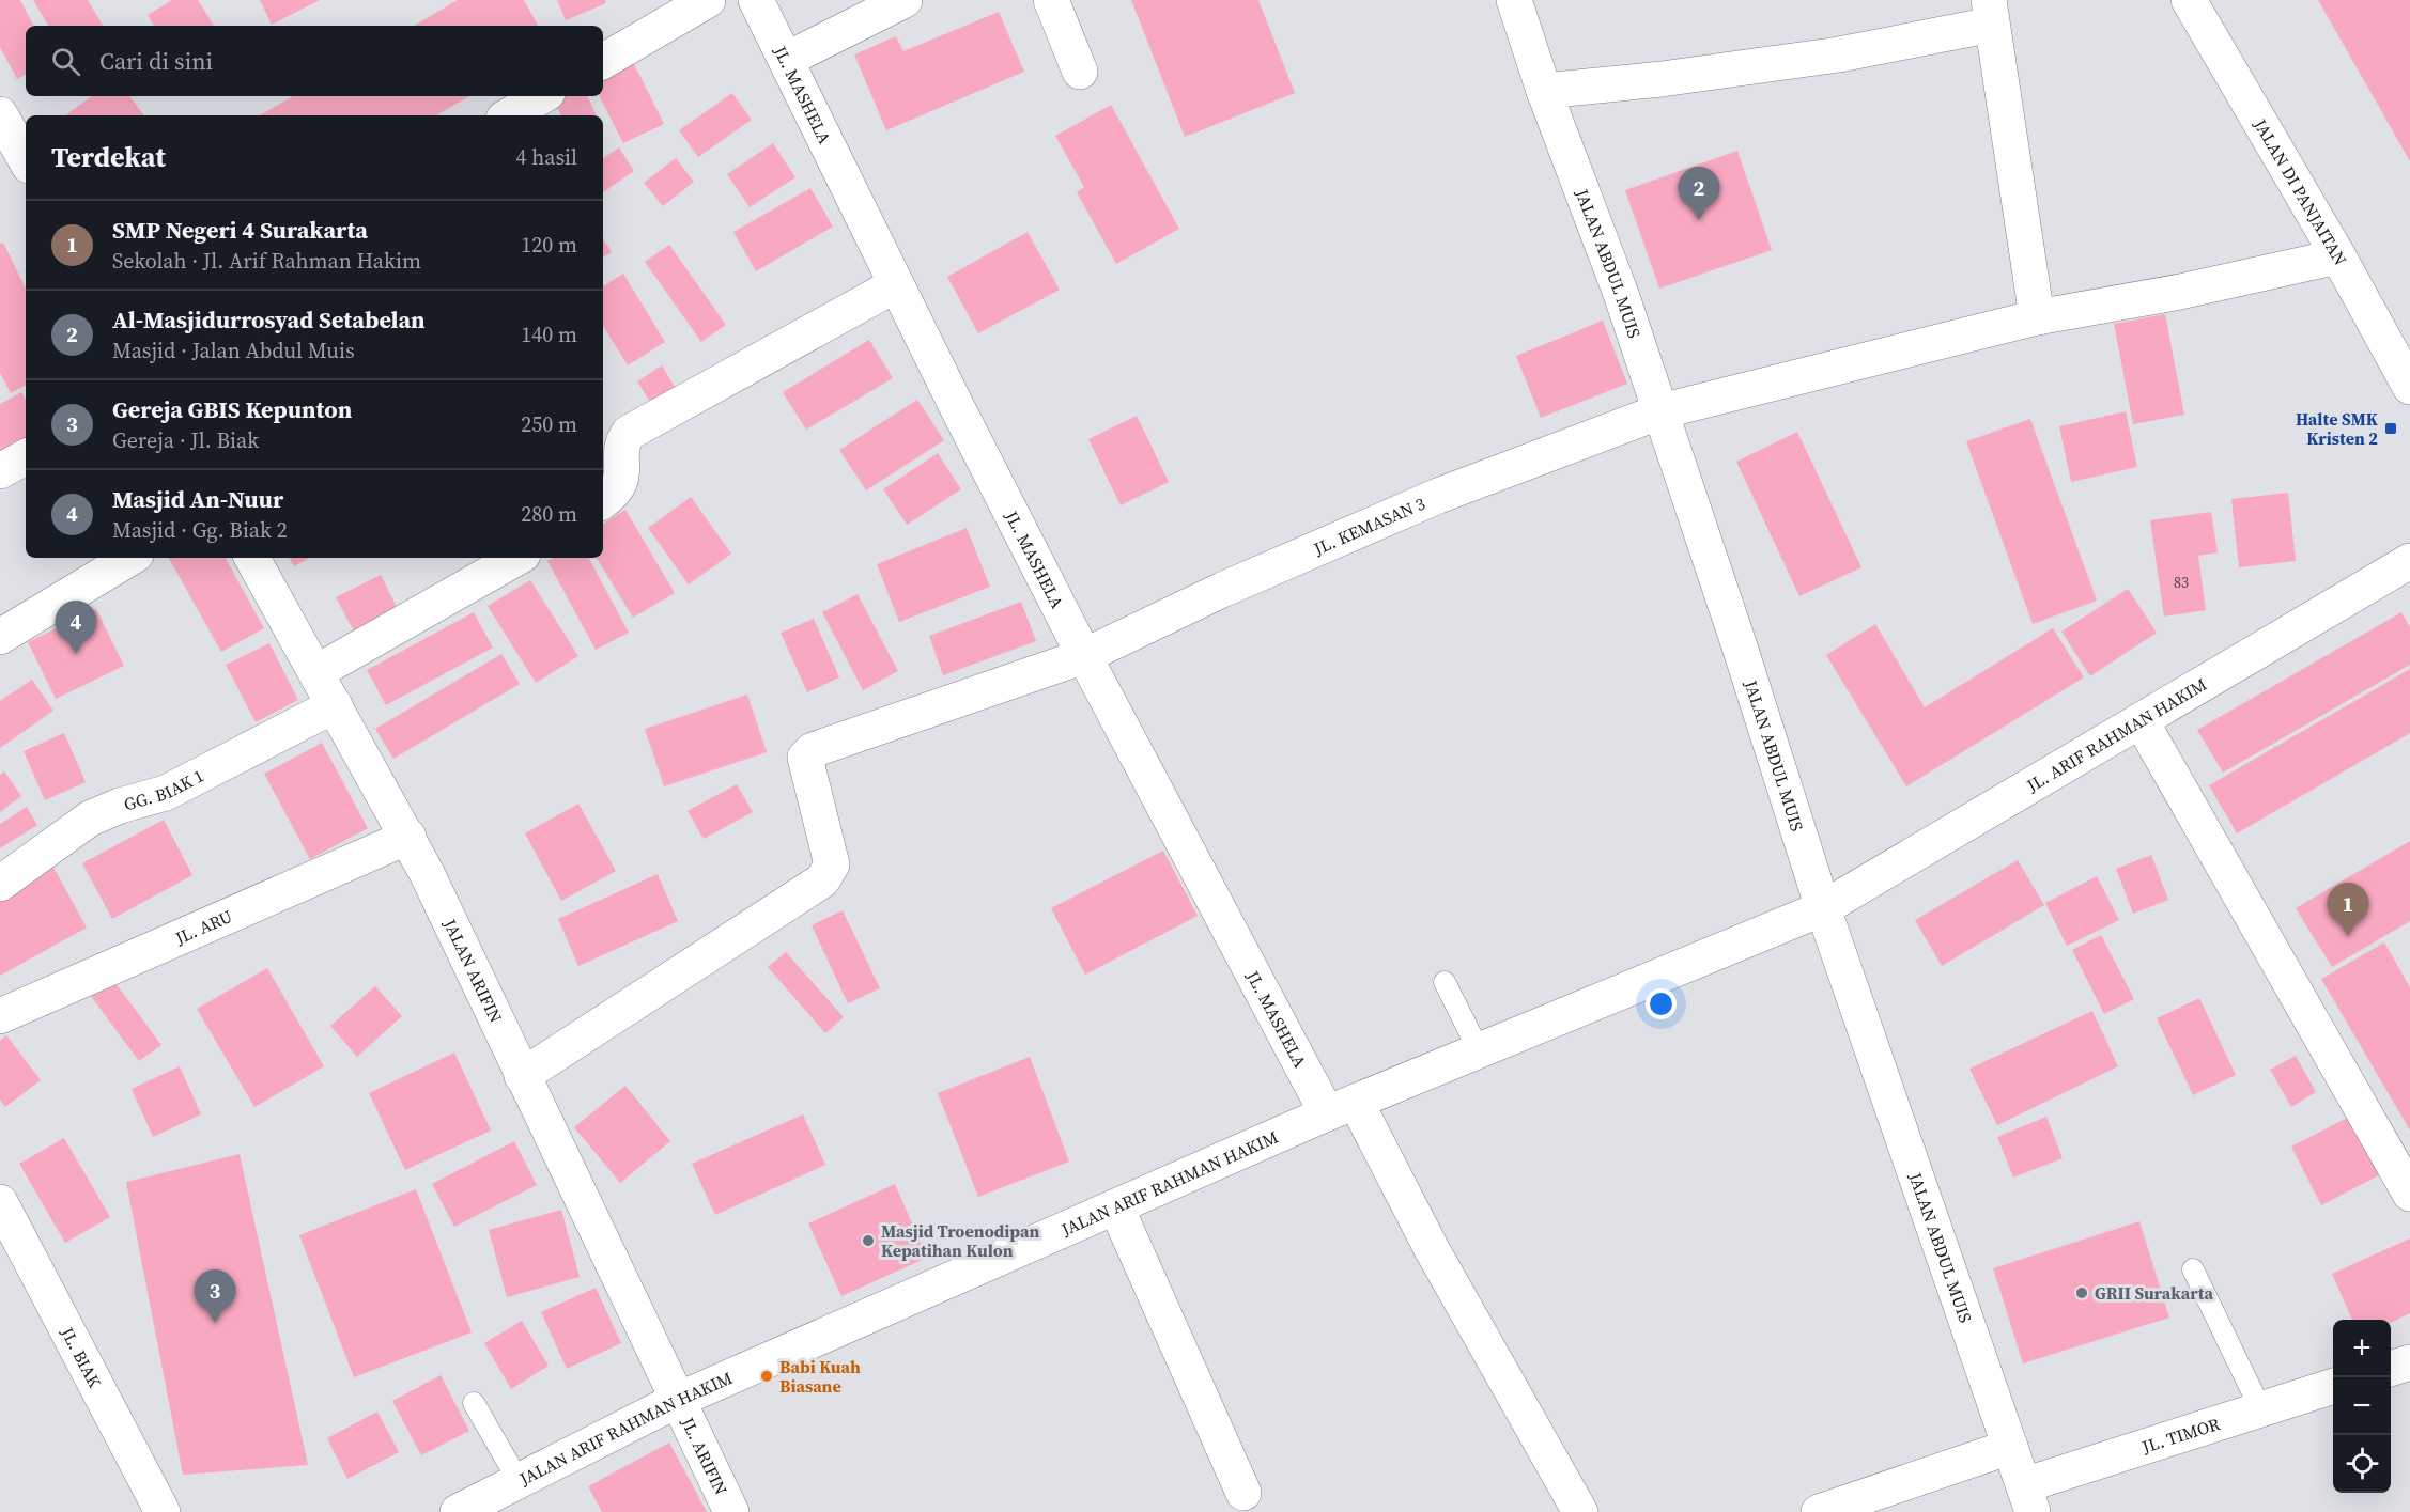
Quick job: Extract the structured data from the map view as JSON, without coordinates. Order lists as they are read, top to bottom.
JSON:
{
  "streets": {
    "street": [
      "JL. MASHELA",
      "JALAN DI PANJAITAN",
      "JALAN ABDUL MUIS",
      "JL. KEMASAN 3",
      "JL. ARIF RAHMAN HAKIM",
      "GG. BIAK 1",
      "JL. ARU",
      "JALAN ARIFIN",
      "JALAN ARIF RAHMAN HAKIM",
      "JL. BIAK",
      "JL. TIMOR",
      "JL. ARIFIN"
    ]
  },
  "crossings": [
    ["JL. MASHELA", "JL. KEMASAN 3"],
    ["JL. MASHELA", "JALAN ARIF RAHMAN HAKIM"],
    ["JALAN DI PANJAITAN", "JL. KEMASAN 3"],
    ["JALAN ABDUL MUIS", "JL. KEMASAN 3"],
    ["JALAN ABDUL MUIS", "JL. ARIF RAHMAN HAKIM"],
    ["JALAN ABDUL MUIS", "JALAN ARIF RAHMAN HAKIM"],
    ["JALAN ABDUL MUIS", "JL. TIMOR"],
    ["JL. KEMASAN 3", "JALAN ARIFIN"],
    ["JL. ARIF RAHMAN HAKIM", "JALAN ARIF RAHMAN HAKIM"],
    ["GG. BIAK 1", "JALAN ARIFIN"],
    ["JL. ARU", "JALAN ARIFIN"],
    ["JALAN ARIFIN", "JALAN ARIF RAHMAN HAKIM"],
    ["JALAN ARIFIN", "JL. ARIFIN"],
    ["JALAN ARIF RAHMAN HAKIM", "JL. ARIFIN"]
  ],
  "places": {
    "transit": ["Halte SMK Kristen 2"],
    "other": ["Masjid Troenodipan Kepatihan Kulon", "GRII Surakarta", "Babi Kuah Biasane"]
  },
  "house_numbers": ["83"],
  "page": {
    "search": "Cari di sini",
    "heading": ["Terdekat", "4 hasil"],
    "pins": [
      "2",
      "4",
      "1",
      "3"
    ],
    "list": [
      {
        "mark": "1",
        "name": "SMP Negeri 4 Surakarta",
        "note": "Sekolah · Jl. Arif Rahman Hakim",
        "value": "120 m"
      },
      {
        "mark": "2",
        "name": "Al-Masjidurrosyad Setabelan",
        "note": "Masjid · Jalan Abdul Muis",
        "value": "140 m"
      },
      {
        "mark": "3",
        "name": "Gereja GBIS Kepunton",
        "note": "Gereja · Jl. Biak",
        "value": "250 m"
      },
      {
        "mark": "4",
        "name": "Masjid An-Nuur",
        "note": "Masjid · Gg. Biak 2",
        "value": "280 m"
      }
    ],
    "map_buttons": ["+", "−"]
  }
}
